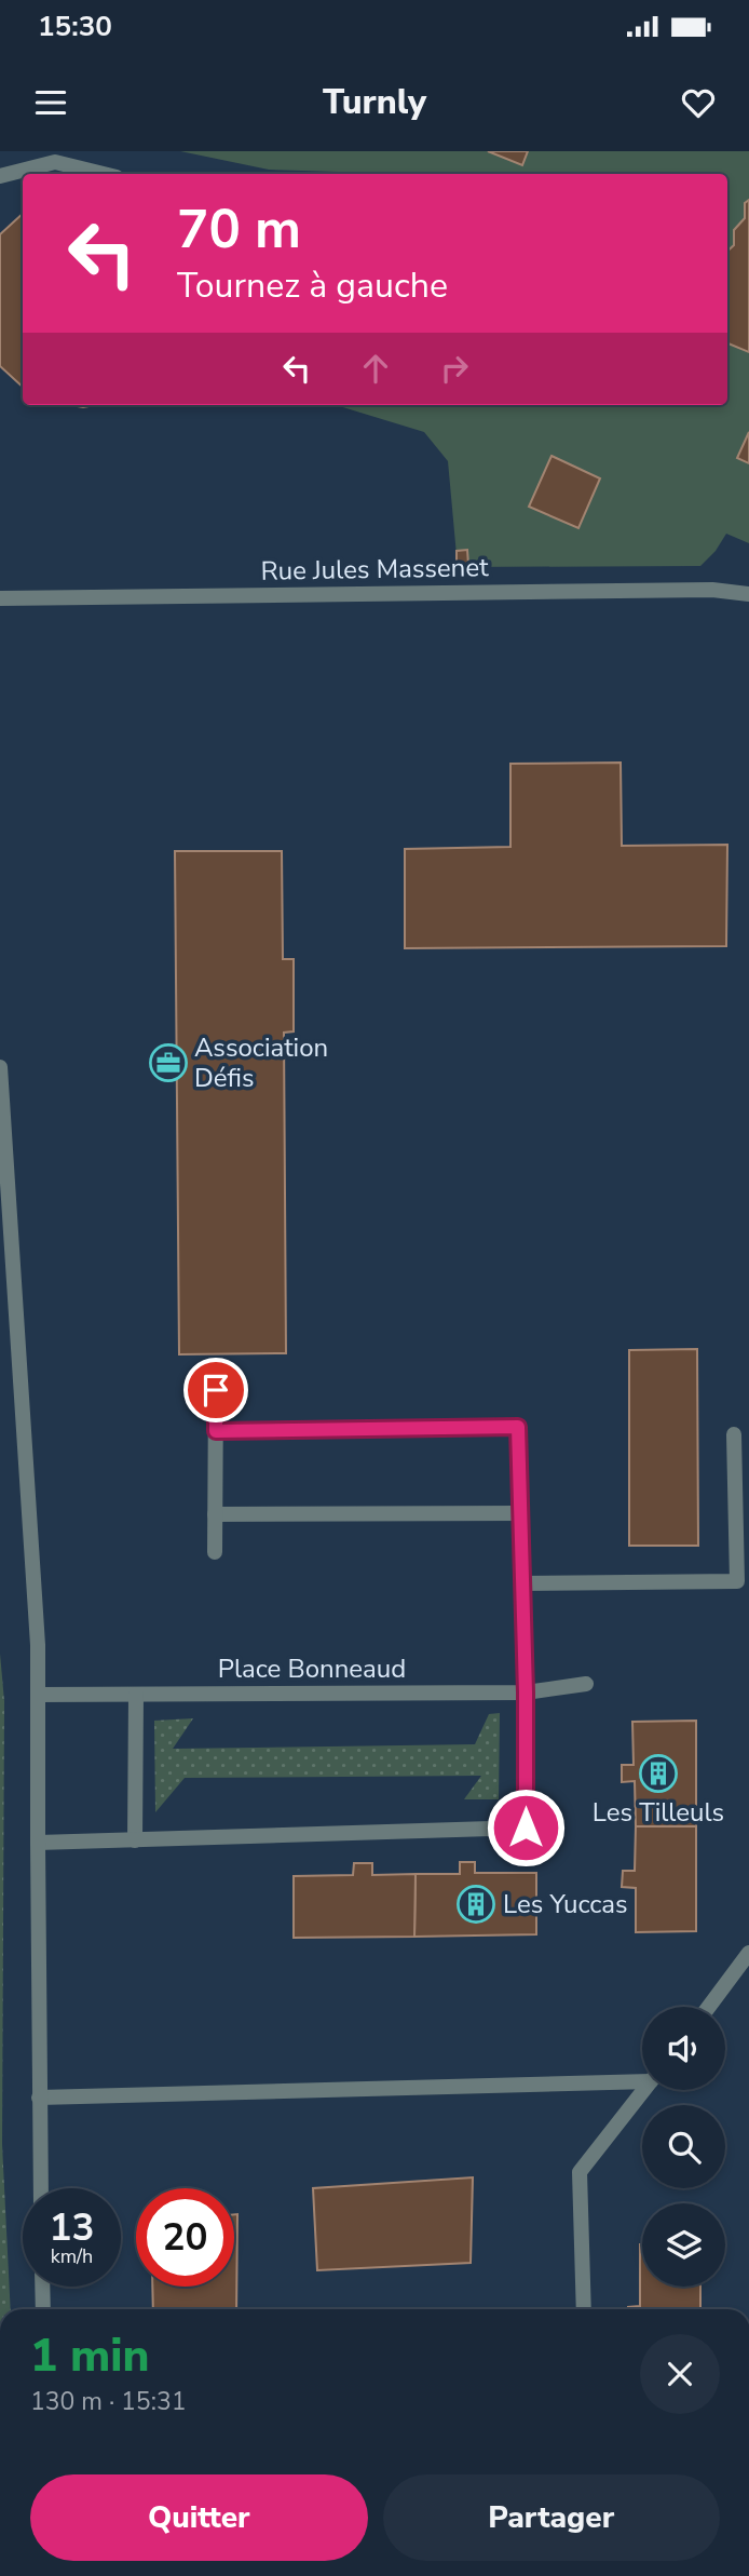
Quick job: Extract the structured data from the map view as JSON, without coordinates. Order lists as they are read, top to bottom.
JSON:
{
  "streets": {
    "street": ["Rue Jules Massenet", "Place Bonneaud"]
  },
  "places": {
    "office": ["Association Défis"],
    "building": ["Les Tilleuls", "Les Yuccas"]
  },
  "page": {
    "status": "15:30",
    "header": "Turnly",
    "turn": ["70 m", "Tournez à gauche"],
    "speed": "13 km/h",
    "limit": "20",
    "heading": ["1 min", "130 m · 15:31"],
    "buttons": ["Quitter", "Partager"]
  }
}
